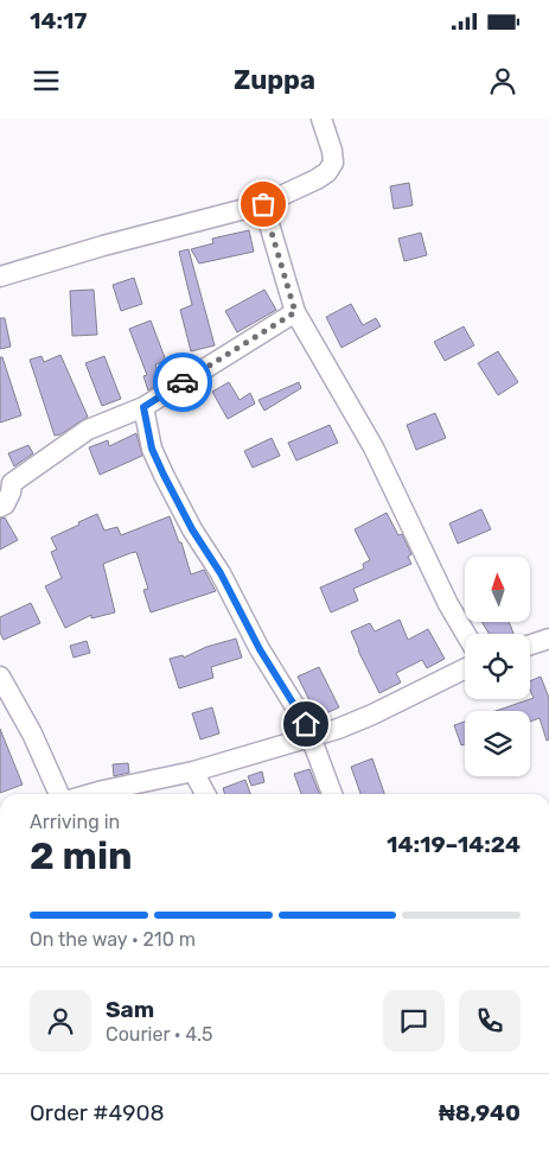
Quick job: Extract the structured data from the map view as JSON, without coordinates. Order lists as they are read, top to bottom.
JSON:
{
  "north": "top",
  "page": {
    "status": "14:17",
    "header": "Zuppa",
    "heading": ["2 min", "Arriving in", "14:19–14:24"],
    "panel": [
      "Sam",
      "Courier · 4.5",
      "Order #4908",
      "₦8,940"
    ],
    "bar": "On the way · 210 m"
  }
}
